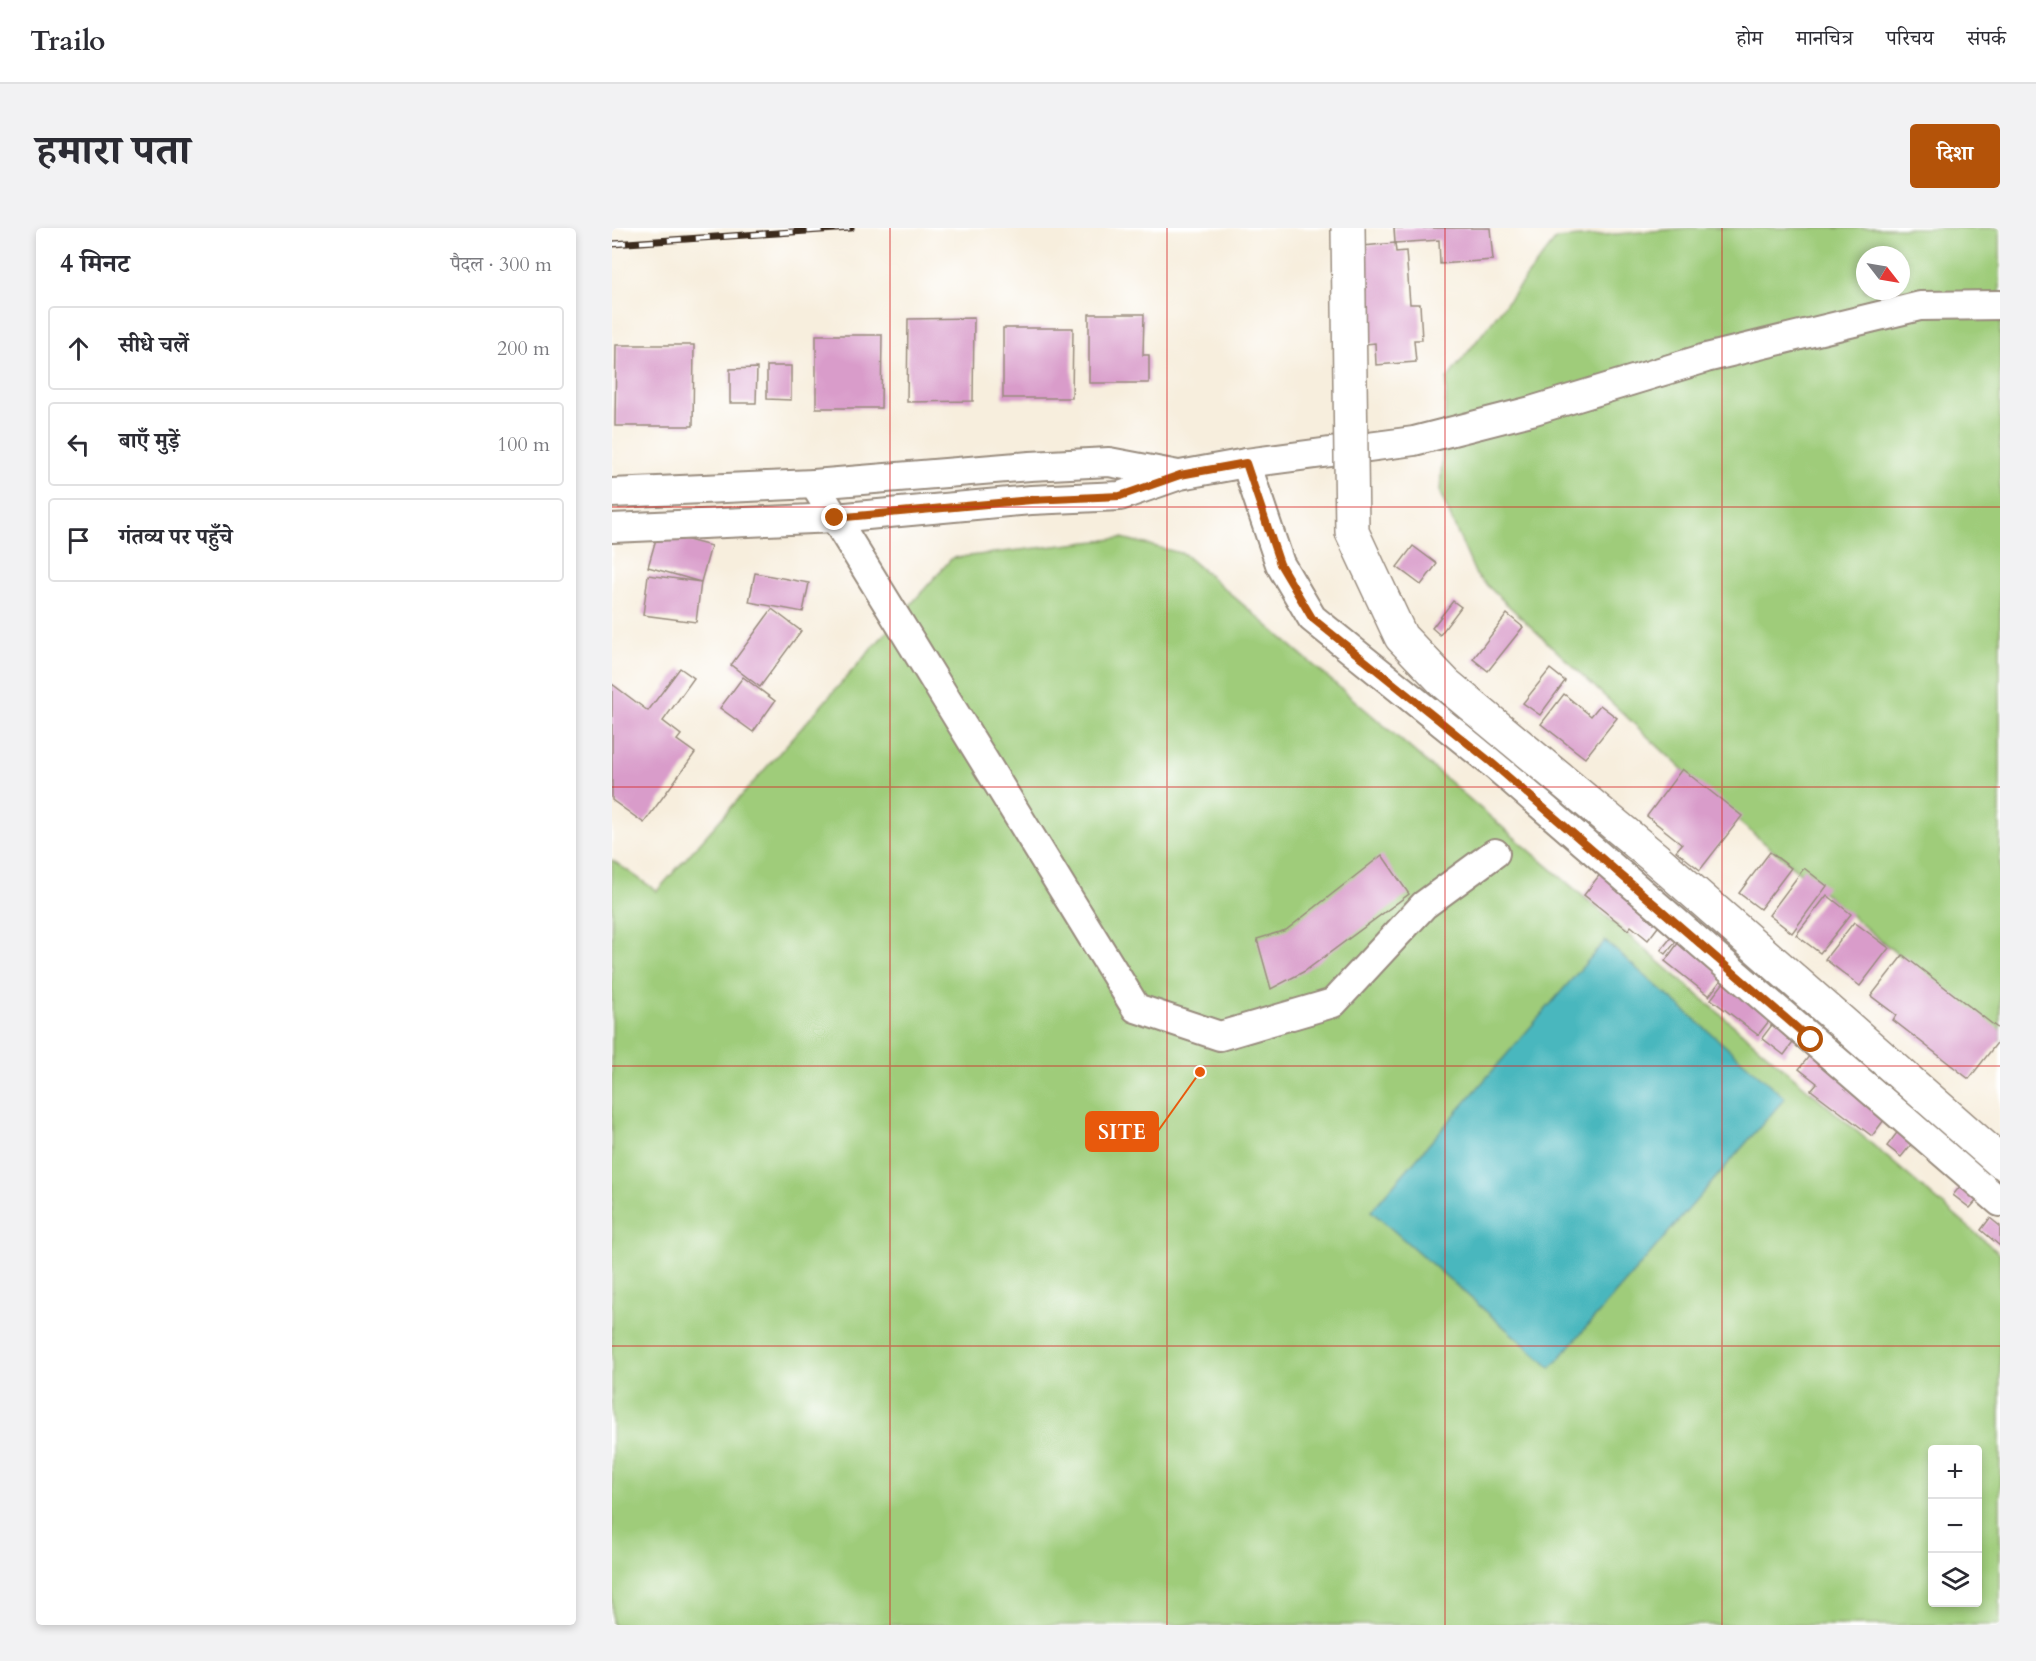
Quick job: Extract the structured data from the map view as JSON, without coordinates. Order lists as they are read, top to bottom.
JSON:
{
  "places": ["SITE"],
  "north": "bottom right",
  "page": {
    "header": "Trailo",
    "nav": [
      "होम",
      "मानचित्र",
      "परिचय",
      "संपर्क"
    ],
    "title": "हमारा पता",
    "buttons": "दिशा",
    "heading": ["4 मिनट", "पैदल · 300 m"],
    "list": [
      ["सीधे चलें", "200 m"],
      ["बाएँ मुड़ें", "100 m"],
      "गंतव्य पर पहुँचे"
    ],
    "map_buttons": ["+", "−"]
  }
}
